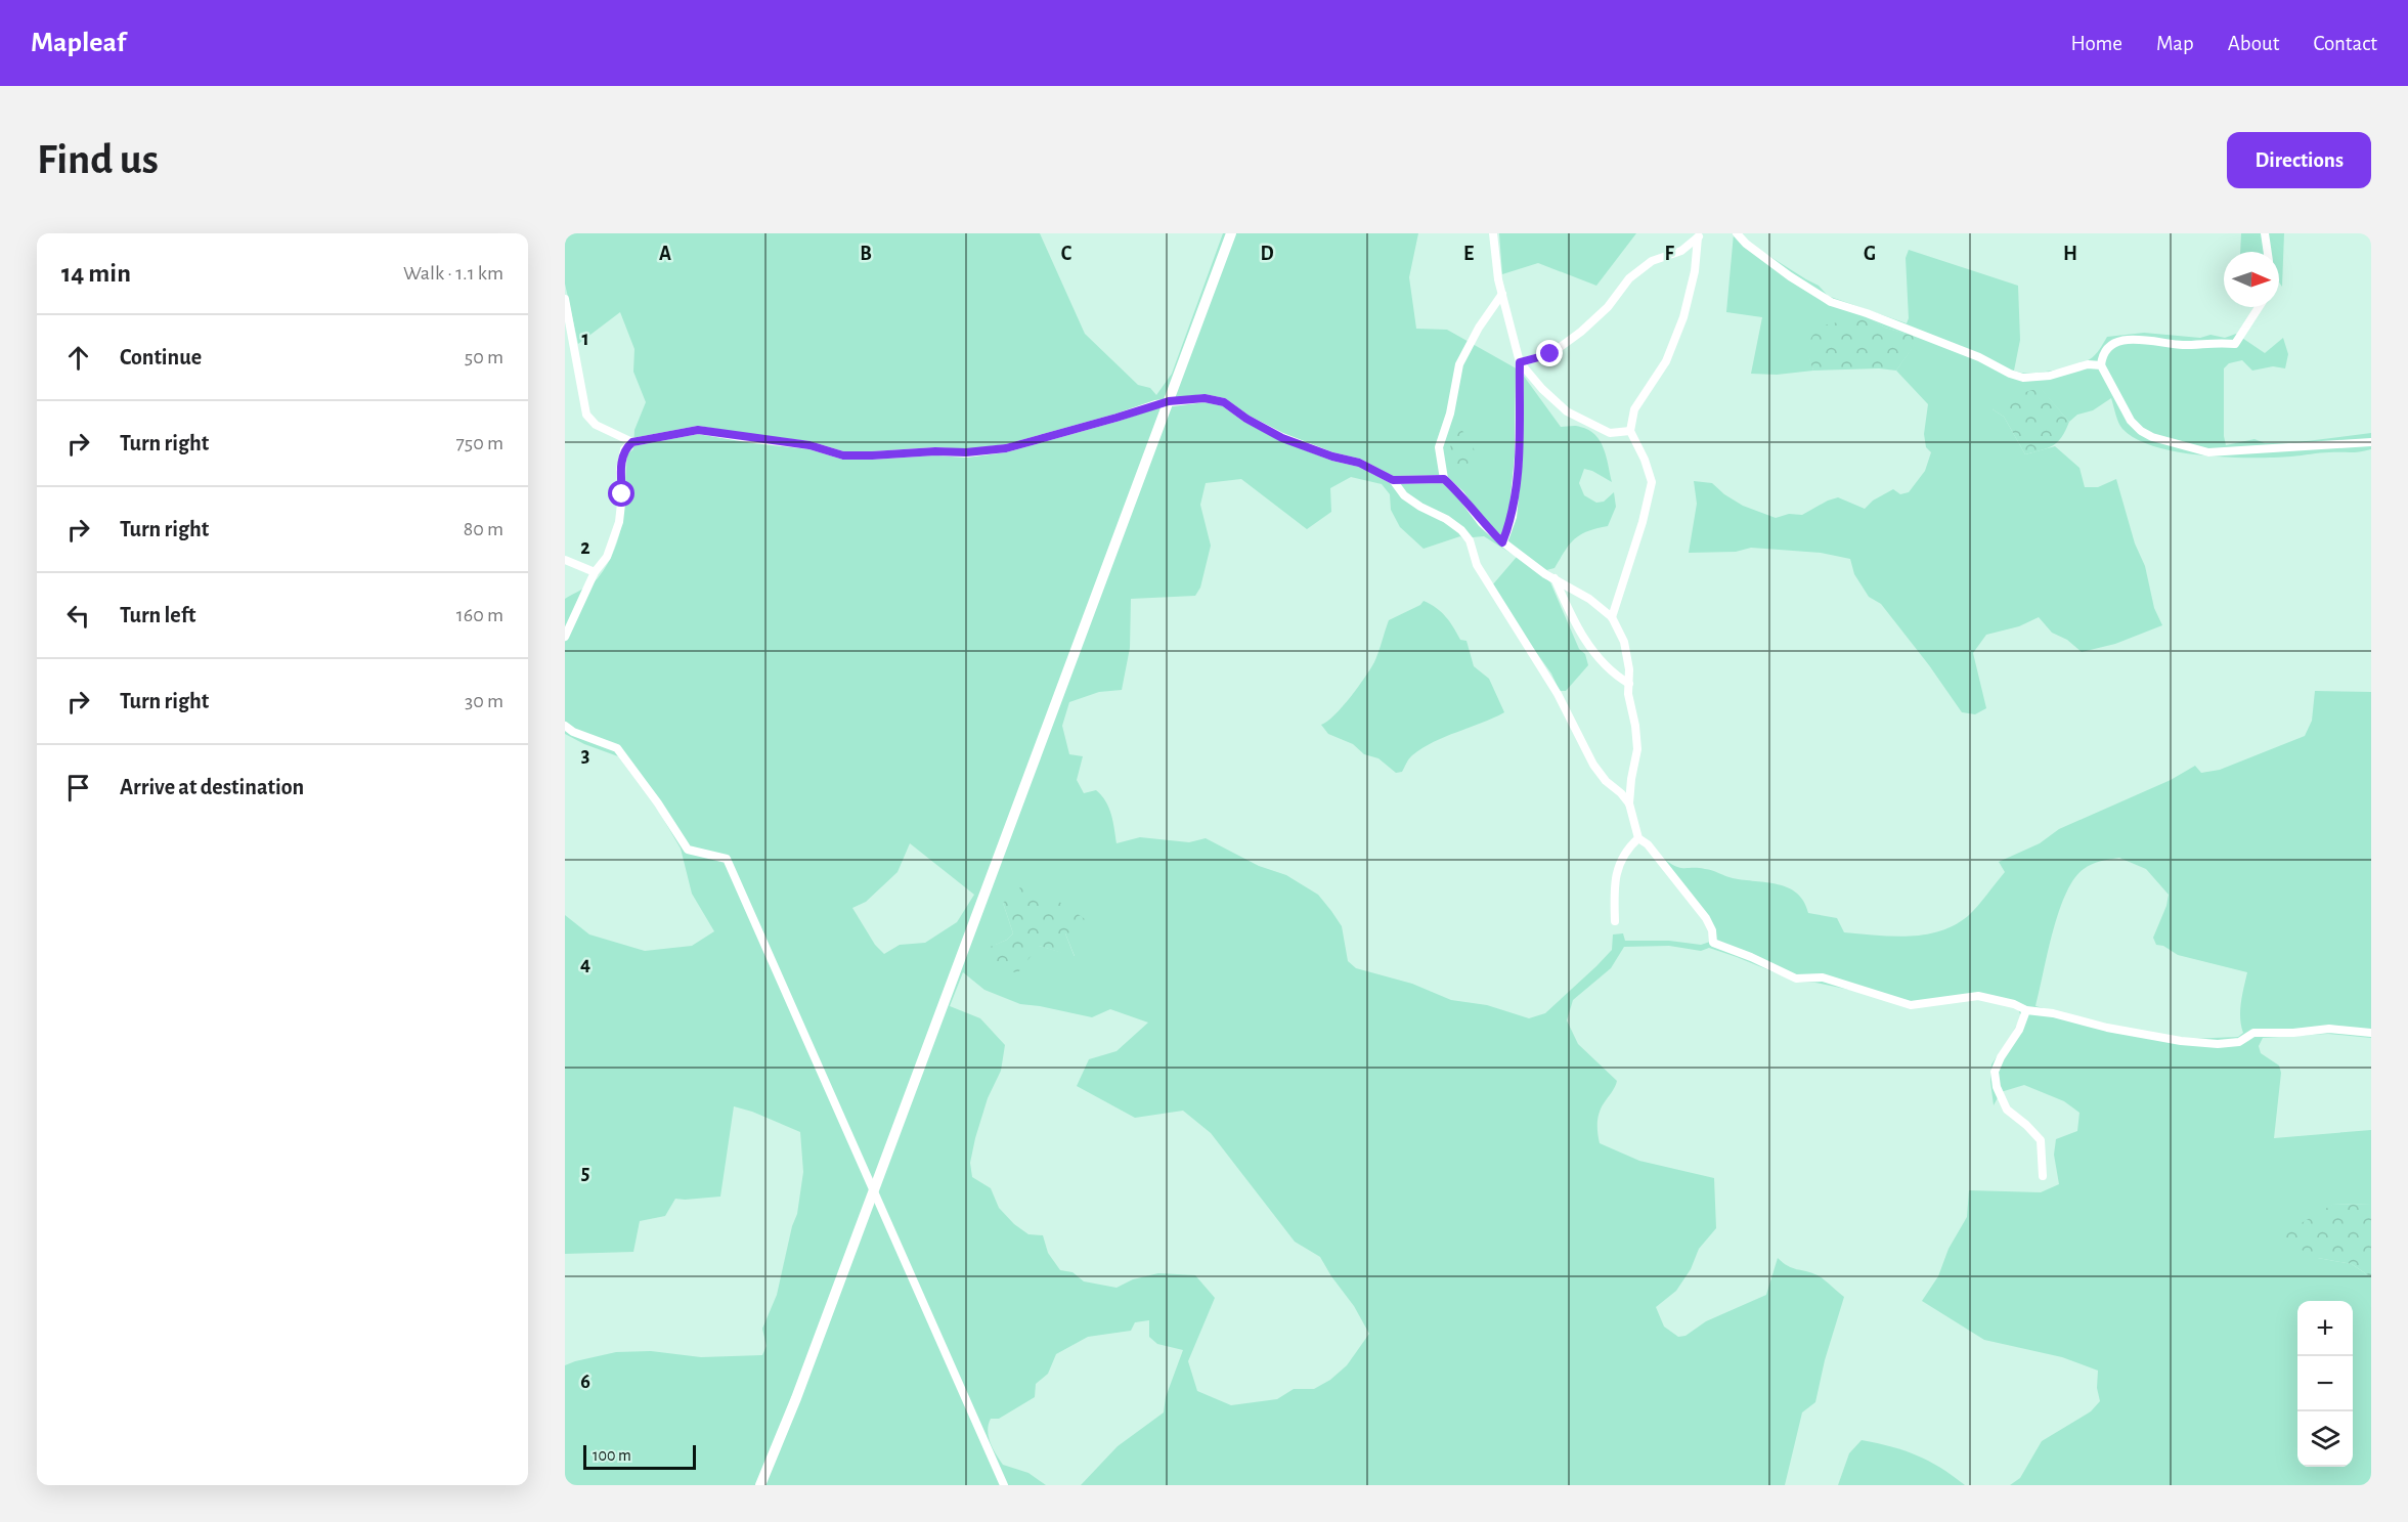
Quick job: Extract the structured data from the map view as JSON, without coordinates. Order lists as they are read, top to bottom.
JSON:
{
  "scale_bar": "100 m",
  "north": "right",
  "page": {
    "header": "Mapleaf",
    "nav": [
      "Home",
      "Map",
      "About",
      "Contact"
    ],
    "buttons": "Directions",
    "title": "Find us",
    "heading": ["14 min", "Walk · 1.1 km"],
    "list": [
      ["Continue", "50 m"],
      ["Turn right", "750 m"],
      ["Turn right", "80 m"],
      ["Turn left", "160 m"],
      ["Turn right", "30 m"],
      "Arrive at destination"
    ],
    "map_buttons": ["+", "−"],
    "scale": "100 m"
  },
  "grid": {
    "columns": [
      "A",
      "B",
      "C",
      "D",
      "E",
      "F",
      "G",
      "H"
    ],
    "rows": [
      "1",
      "2",
      "3",
      "4",
      "5",
      "6"
    ]
  }
}
